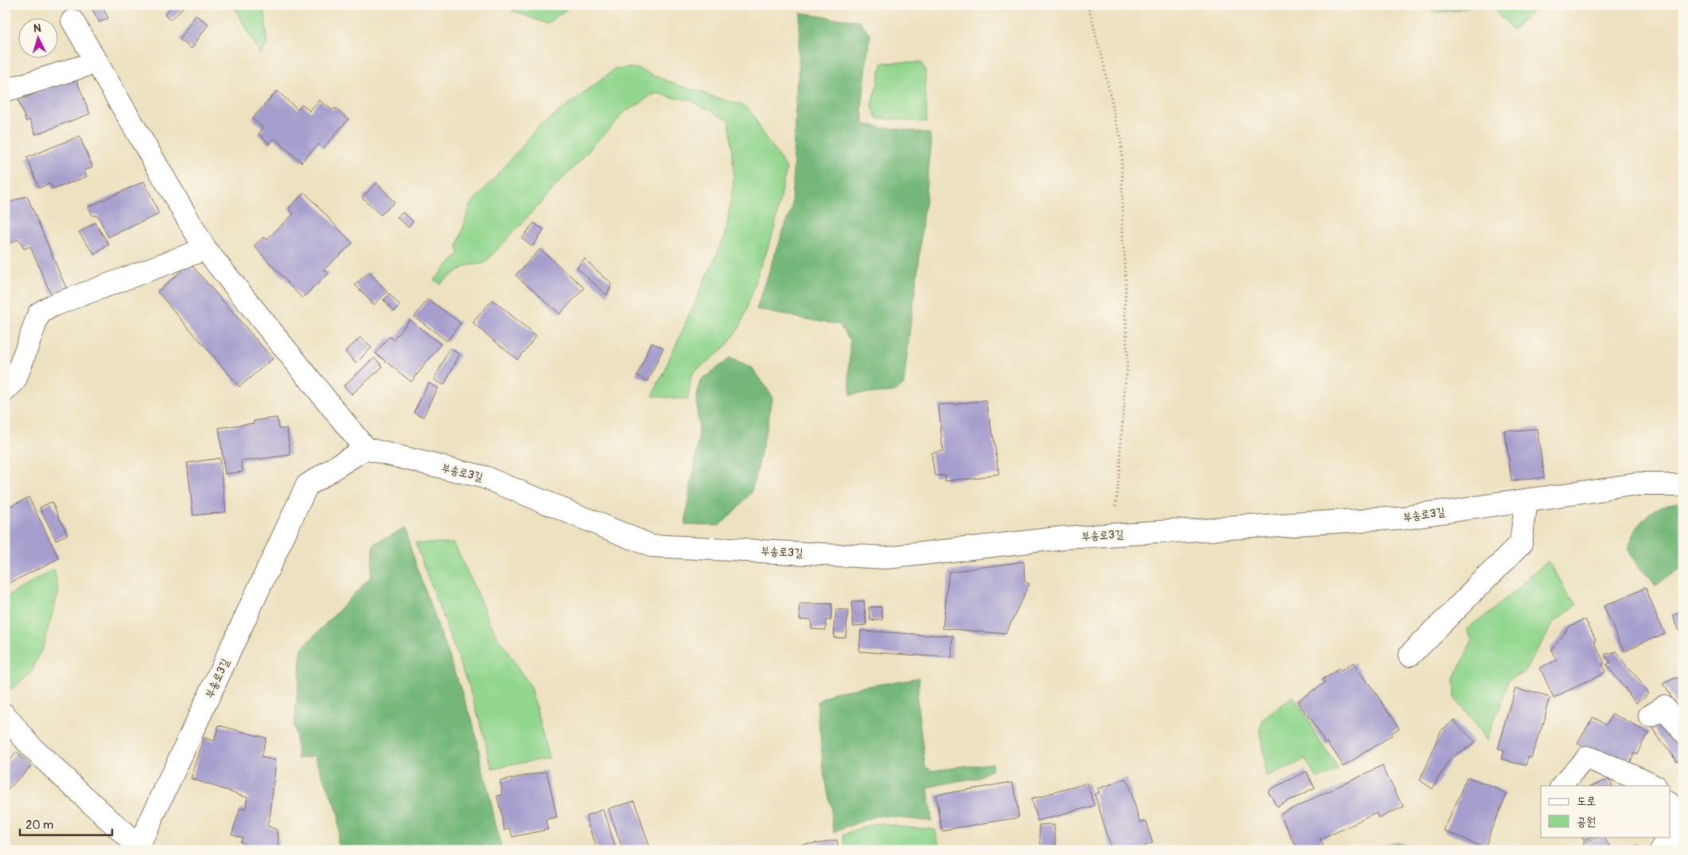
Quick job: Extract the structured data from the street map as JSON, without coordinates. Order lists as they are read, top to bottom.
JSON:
{
  "streets": {
    "street": ["부송로3길"]
  },
  "legend": ["도로", "공원"],
  "scale_bar": "20 m",
  "north": "top"
}
